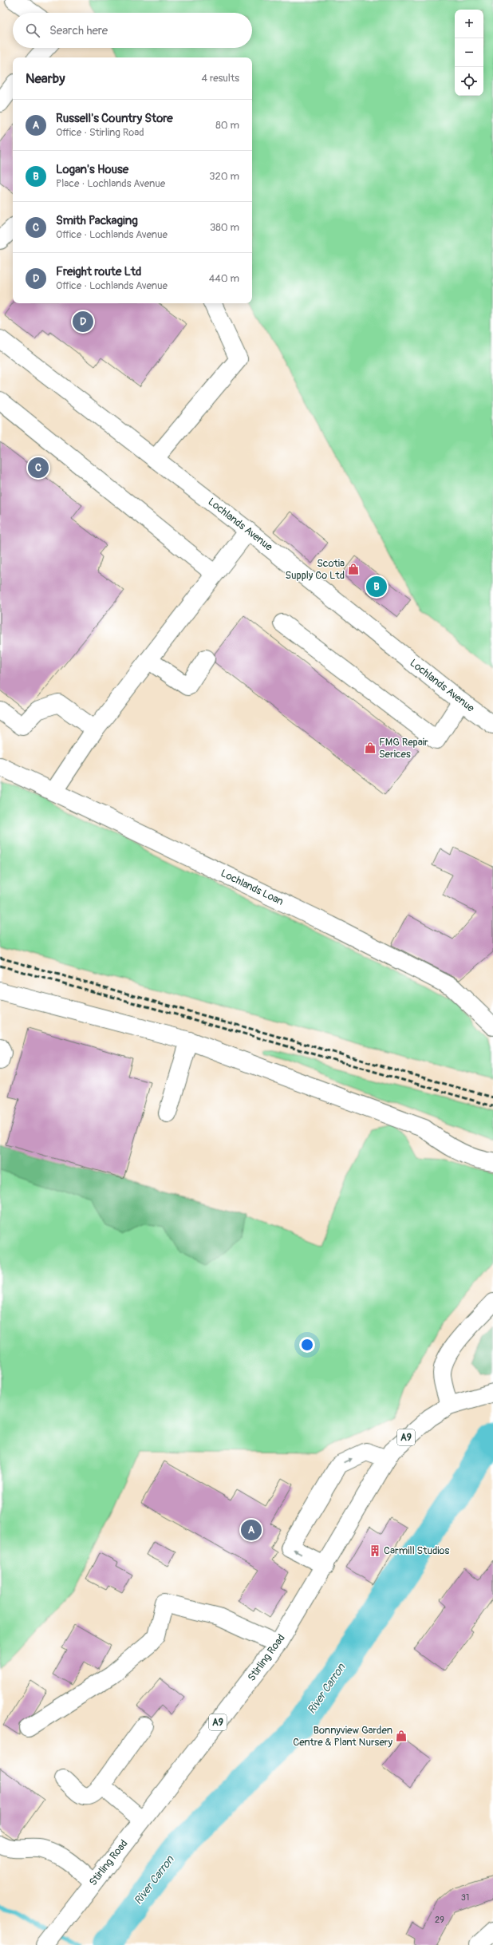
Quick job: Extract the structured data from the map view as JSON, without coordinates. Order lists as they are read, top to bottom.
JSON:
{
  "streets": {
    "street": [
      "Lochlands Avenue",
      "Lochlands Loan",
      "A9",
      "Stirling Road"
    ]
  },
  "water": ["River Carron"],
  "places": {
    "shop": ["Scotia Supply Co Ltd", "FMG Repair Serices", "Bonnyview Garden Centre & Plant Nursery"],
    "building": ["Carmill Studios"]
  },
  "house_numbers": ["31", "29"],
  "page": {
    "map_buttons": ["+", "−"],
    "search": "Search here",
    "heading": ["Nearby", "4 results"],
    "list": [
      {
        "mark": "A",
        "name": "Russell's Country Store",
        "note": "Office · Stirling Road",
        "value": "80 m"
      },
      {
        "mark": "B",
        "name": "Logan's House",
        "note": "Place · Lochlands Avenue",
        "value": "320 m"
      },
      {
        "mark": "C",
        "name": "Smith Packaging",
        "note": "Office · Lochlands Avenue",
        "value": "380 m"
      },
      {
        "mark": "D",
        "name": "Freight route Ltd",
        "note": "Office · Lochlands Avenue",
        "value": "440 m"
      }
    ],
    "pins": [
      "D",
      "C",
      "B",
      "A"
    ]
  }
}
